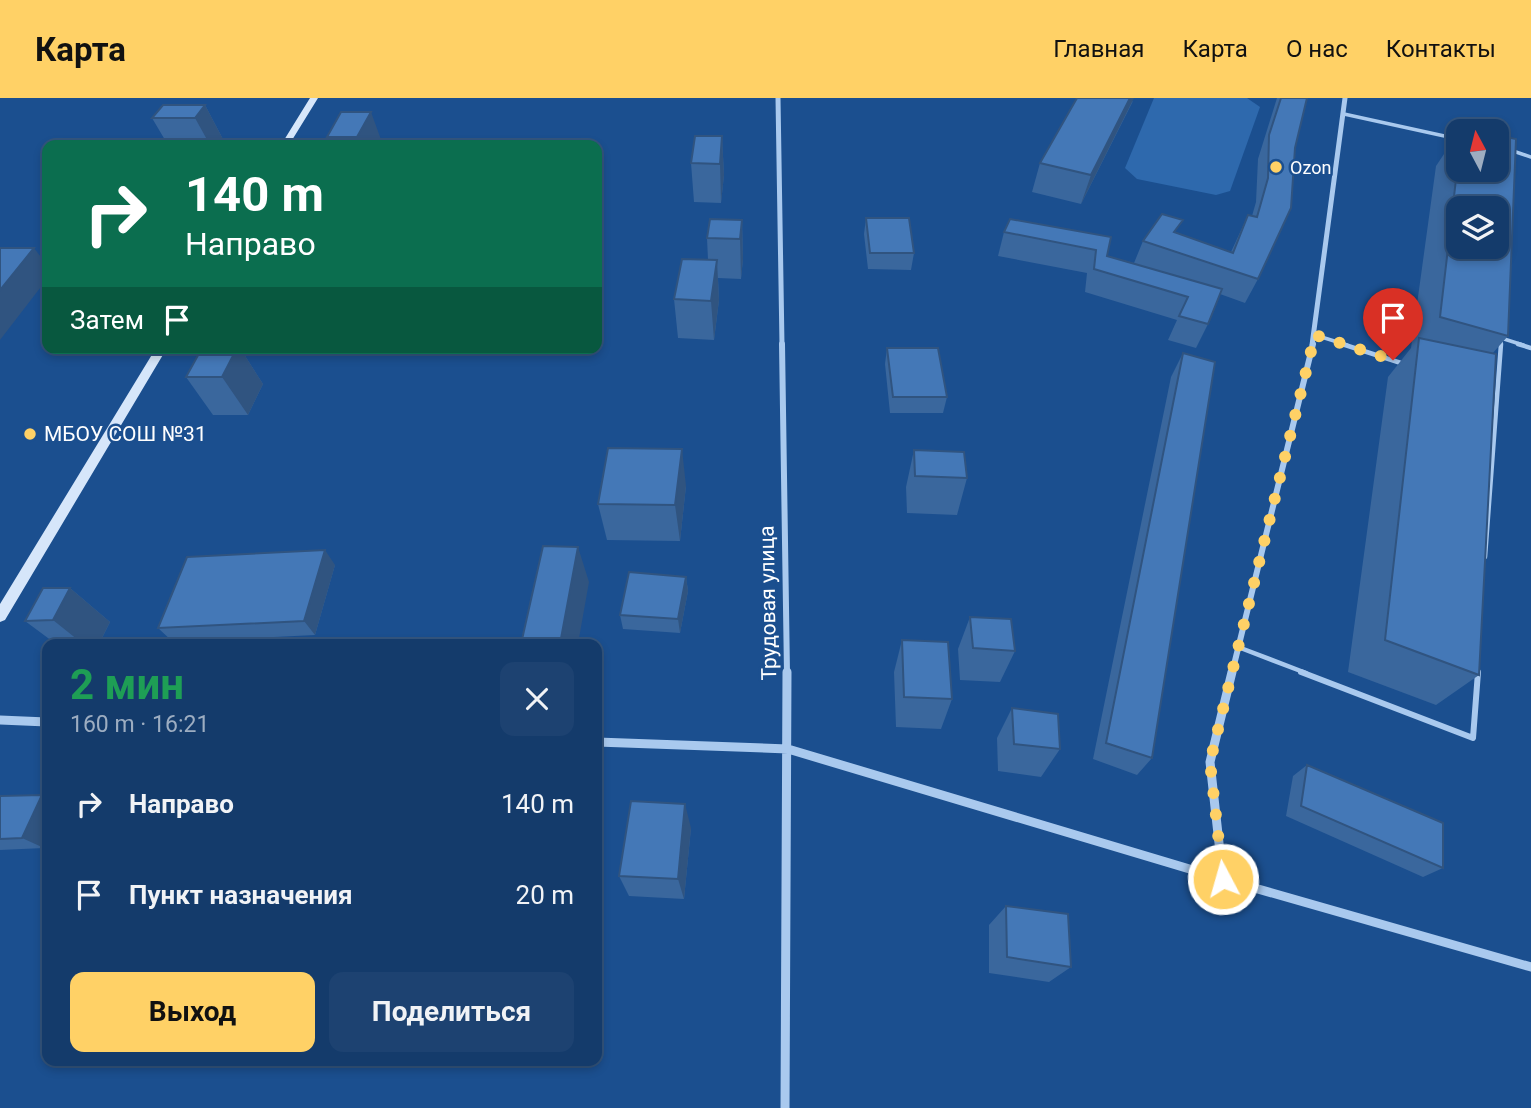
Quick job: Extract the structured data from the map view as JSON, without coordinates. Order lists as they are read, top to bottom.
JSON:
{
  "streets": {
    "street": ["Трудовая улица"]
  },
  "places": ["Ozon", "МБОУ СОШ №31"],
  "north": "top",
  "page": {
    "header": "Карта",
    "nav": [
      "Главная",
      "Карта",
      "О нас",
      "Контакты"
    ],
    "turn": ["140 m", "Направо"],
    "then": "Затем",
    "heading": ["2 мин", "160 m · 16:21"],
    "list": [
      {
        "name": "Направо",
        "value": "140 m"
      },
      {
        "name": "Пункт назначения",
        "value": "20 m"
      }
    ],
    "buttons": ["Выход", "Поделиться"]
  }
}
